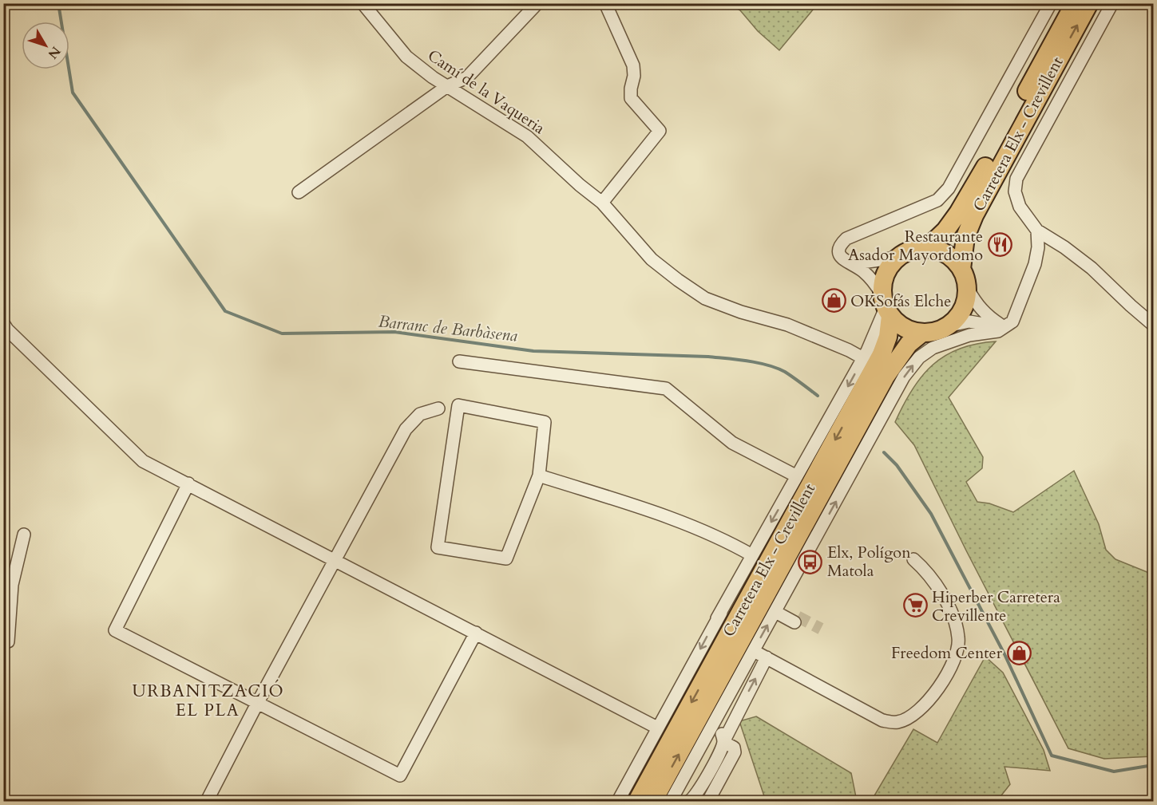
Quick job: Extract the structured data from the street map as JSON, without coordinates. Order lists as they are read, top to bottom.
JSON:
{
  "streets": {
    "highway": ["Carretera Elx - Crevillent"],
    "street": ["Camí de la Vaqueria"]
  },
  "districts": ["URBANITZACIÓ EL PLA"],
  "water": ["Barranc de Barbàsena"],
  "places": {
    "restaurant": ["Restaurante Asador Mayordomo"],
    "shop": ["OKSofás Elche", "Freedom Center"],
    "bus stop": ["Elx, Polígon Matola"],
    "supermarket": ["Hiperber Carretera Crevillente"]
  },
  "north": "bottom right"
}
